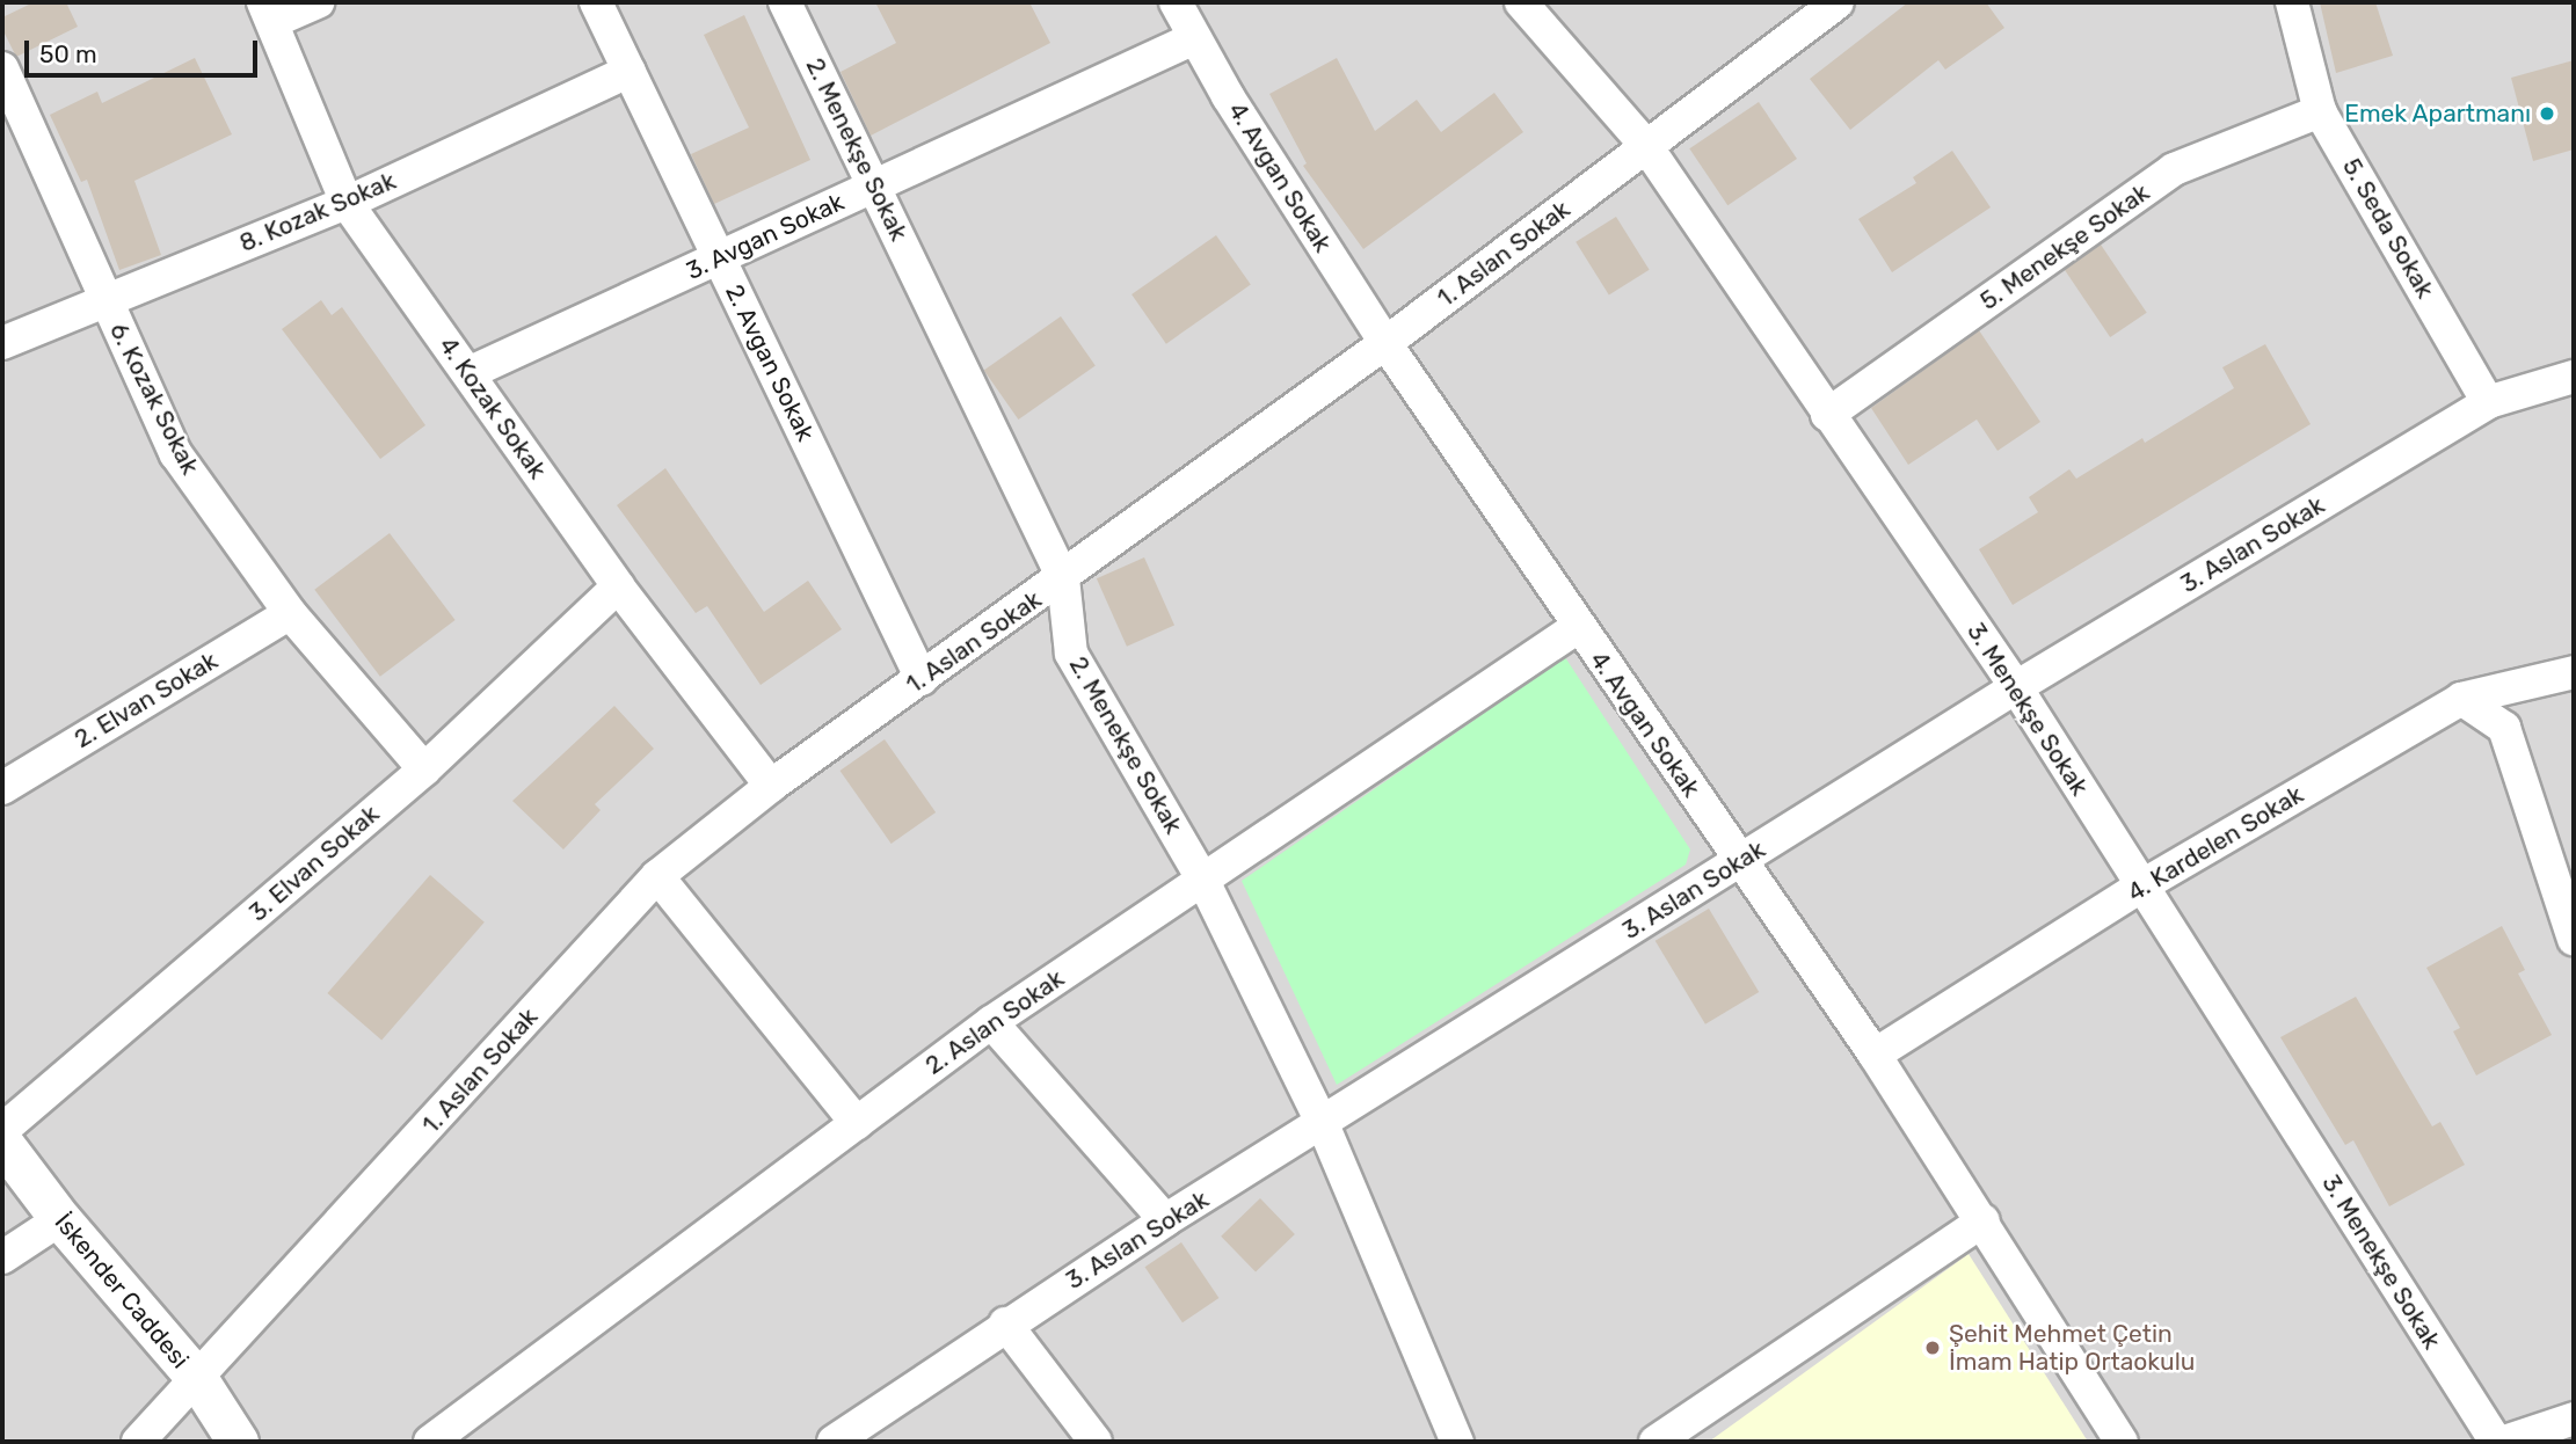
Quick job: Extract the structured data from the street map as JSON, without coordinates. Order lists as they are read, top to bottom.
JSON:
{
  "streets": {
    "street": [
      "2. Menekşe Sokak",
      "4. Avgan Sokak",
      "8. Kozak Sokak",
      "5. Seda Sokak",
      "3. Avgan Sokak",
      "5. Menekşe Sokak",
      "1. Aslan Sokak",
      "2. Avgan Sokak",
      "6. Kozak Sokak",
      "4. Kozak Sokak",
      "3. Aslan Sokak",
      "2. Elvan Sokak",
      "3. Menekşe Sokak",
      "4. Kardelen Sokak",
      "3. Elvan Sokak",
      "2. Aslan Sokak",
      "İskender Caddesi"
    ]
  },
  "crossings": [
    ["2. Menekşe Sokak", "3. Avgan Sokak"],
    ["2. Menekşe Sokak", "1. Aslan Sokak"],
    ["2. Menekşe Sokak", "3. Aslan Sokak"],
    ["2. Menekşe Sokak", "2. Aslan Sokak"],
    ["4. Avgan Sokak", "3. Avgan Sokak"],
    ["4. Avgan Sokak", "1. Aslan Sokak"],
    ["4. Avgan Sokak", "3. Aslan Sokak"],
    ["4. Avgan Sokak", "4. Kardelen Sokak"],
    ["4. Avgan Sokak", "2. Aslan Sokak"],
    ["8. Kozak Sokak", "2. Avgan Sokak"],
    ["8. Kozak Sokak", "6. Kozak Sokak"],
    ["8. Kozak Sokak", "4. Kozak Sokak"],
    ["5. Seda Sokak", "5. Menekşe Sokak"],
    ["5. Seda Sokak", "3. Aslan Sokak"],
    ["3. Avgan Sokak", "2. Avgan Sokak"],
    ["3. Avgan Sokak", "4. Kozak Sokak"],
    ["5. Menekşe Sokak", "3. Menekşe Sokak"],
    ["1. Aslan Sokak", "2. Avgan Sokak"],
    ["1. Aslan Sokak", "4. Kozak Sokak"],
    ["1. Aslan Sokak", "3. Menekşe Sokak"],
    ["1. Aslan Sokak", "İskender Caddesi"],
    ["6. Kozak Sokak", "2. Elvan Sokak"],
    ["6. Kozak Sokak", "3. Elvan Sokak"],
    ["4. Kozak Sokak", "3. Elvan Sokak"],
    ["3. Aslan Sokak", "3. Menekşe Sokak"],
    ["3. Menekşe Sokak", "4. Kardelen Sokak"]
  ],
  "places": ["Emek Apartmanı", "Şehit Mehmet Çetin İmam Hatip Ortaokulu"],
  "scale_bar": "50 m"
}
